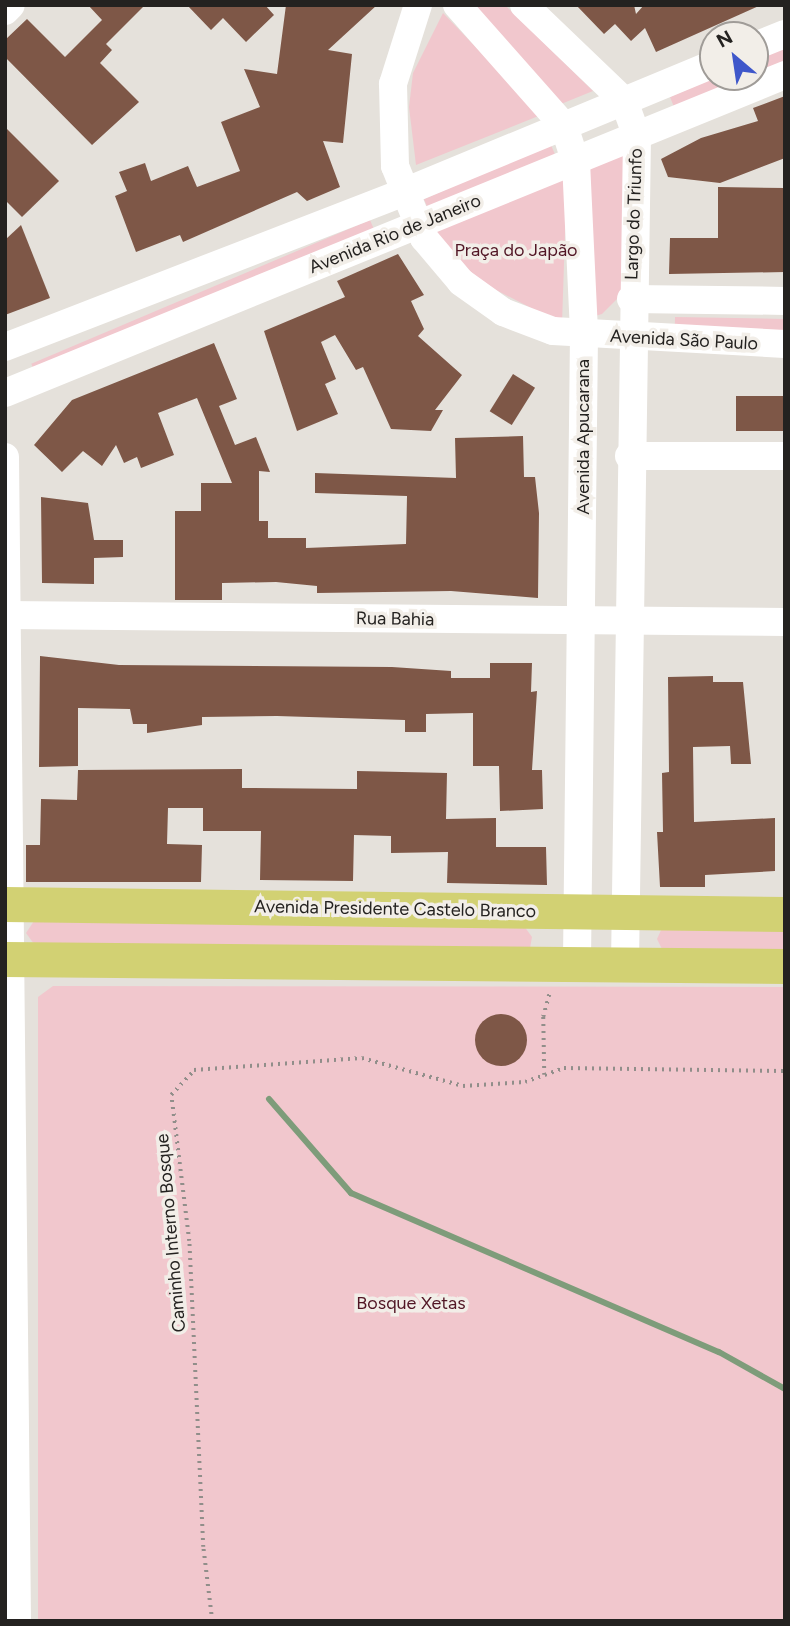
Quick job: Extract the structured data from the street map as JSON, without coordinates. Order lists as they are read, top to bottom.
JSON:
{
  "streets": {
    "main road": ["Avenida Presidente Castelo Branco"],
    "street": [
      "Largo do Triunfo",
      "Avenida Rio de Janeiro",
      "Avenida São Paulo",
      "Avenida Apucarana",
      "Rua Bahia"
    ],
    "path": ["Caminho Interno Bosque"]
  },
  "crossings": [
    ["Largo do Triunfo", "Avenida Rio de Janeiro"],
    ["Avenida Rio de Janeiro", "Avenida Apucarana"],
    ["Avenida São Paulo", "Avenida Apucarana"],
    ["Avenida Apucarana", "Rua Bahia"],
    ["Avenida Apucarana", "Avenida Presidente Castelo Branco"]
  ],
  "parks": ["Praça do Japão", "Bosque Xetas"],
  "north": "top left"
}
